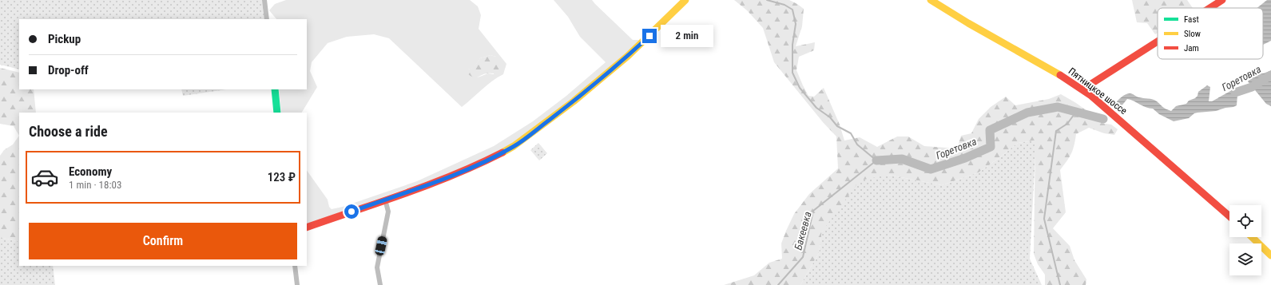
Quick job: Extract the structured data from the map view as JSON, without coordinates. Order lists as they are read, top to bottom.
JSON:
{
  "streets": {
    "street": ["Пятницкое шоссе"]
  },
  "water": ["Горетовка", "Бакеевка"],
  "legend": ["Fast", "Slow", "Jam"],
  "page": {
    "banner": ["Pickup", "Drop-off"],
    "bubble": "2 min",
    "heading": "Choose a ride",
    "list": [
      {
        "name": "Economy",
        "note": "1 min · 18:03",
        "value": "123 ₽"
      }
    ],
    "buttons": "Confirm"
  }
}
